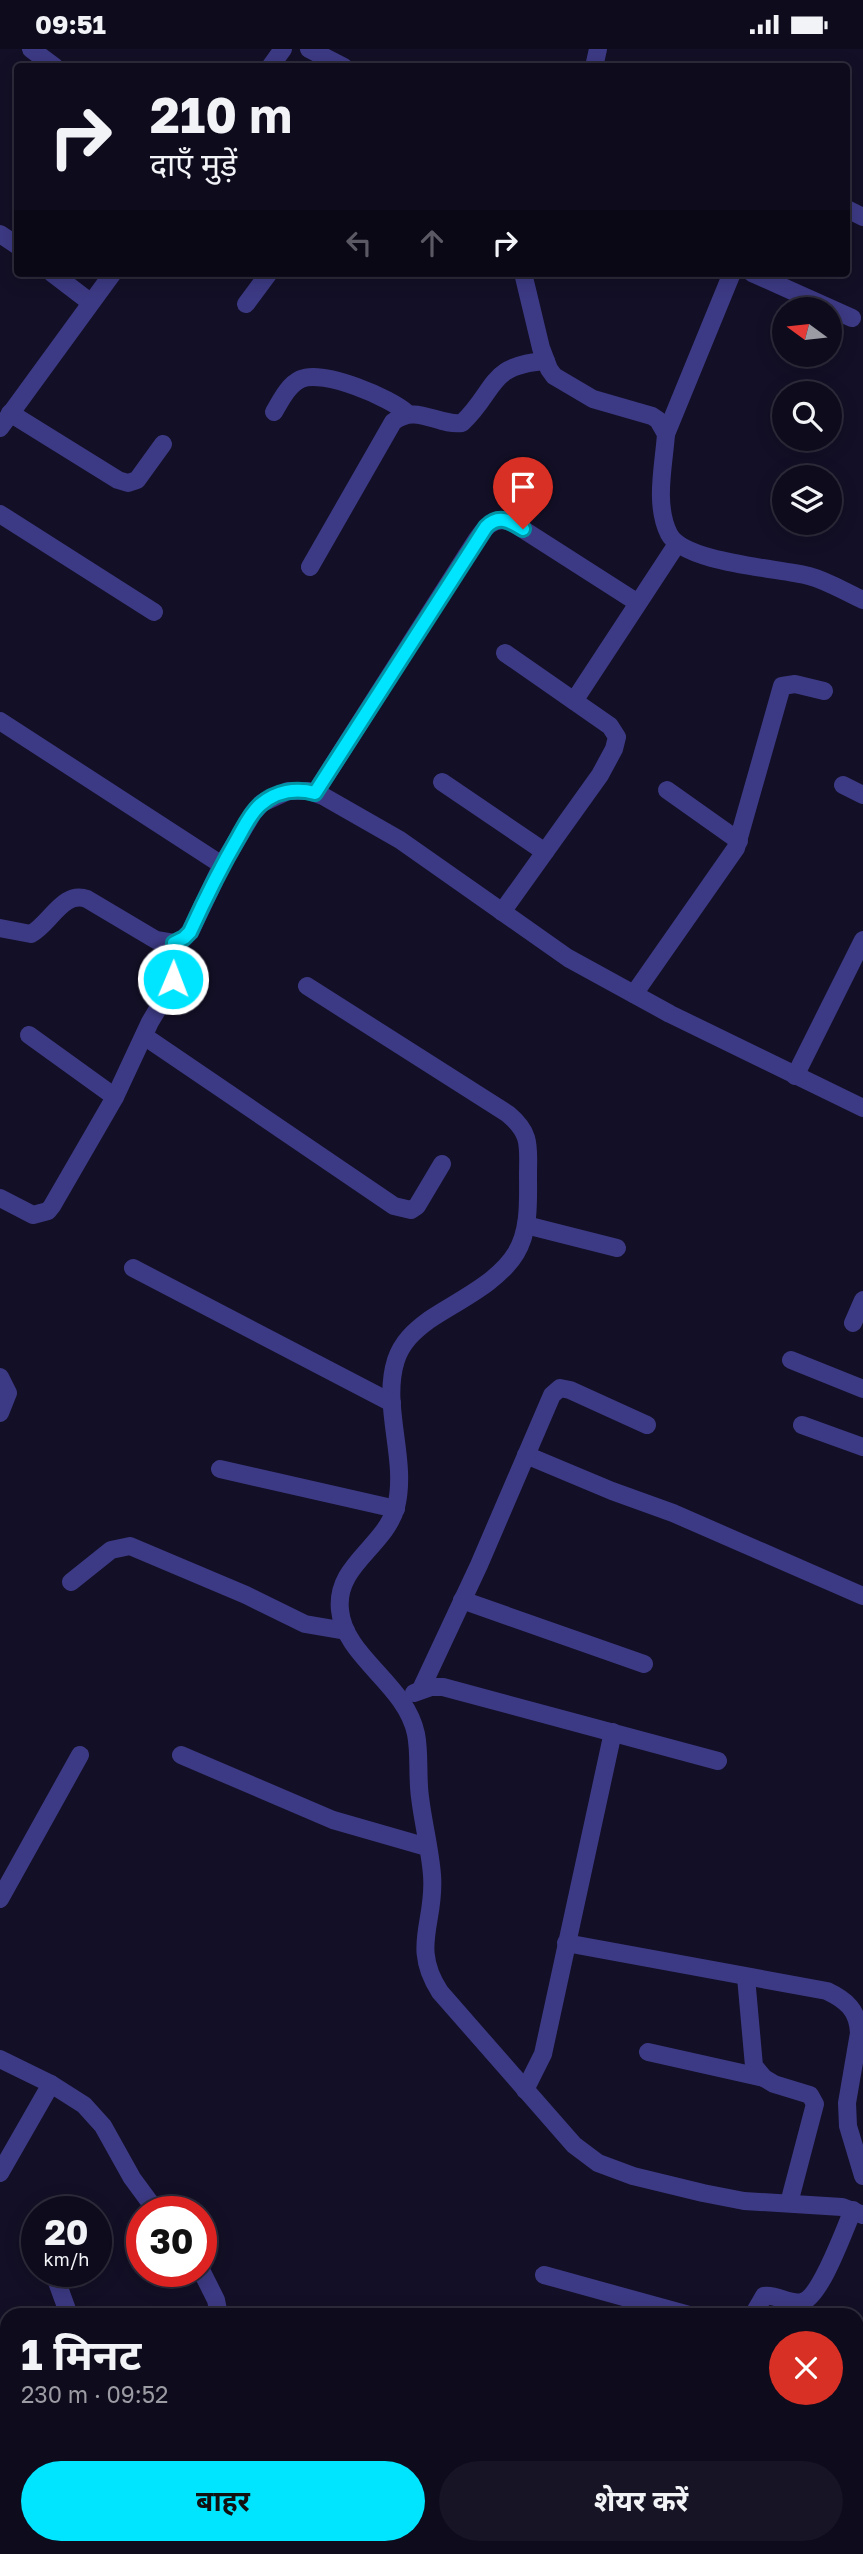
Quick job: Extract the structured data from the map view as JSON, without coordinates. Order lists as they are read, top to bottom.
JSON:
{
  "north": "left",
  "page": {
    "status": "09:51",
    "turn": ["210 m", "दाएँ मुड़ें"],
    "speed": "20 km/h",
    "limit": "30",
    "heading": ["1 मिनट", "230 m · 09:52"],
    "buttons": ["बाहर", "शेयर करें"]
  }
}
